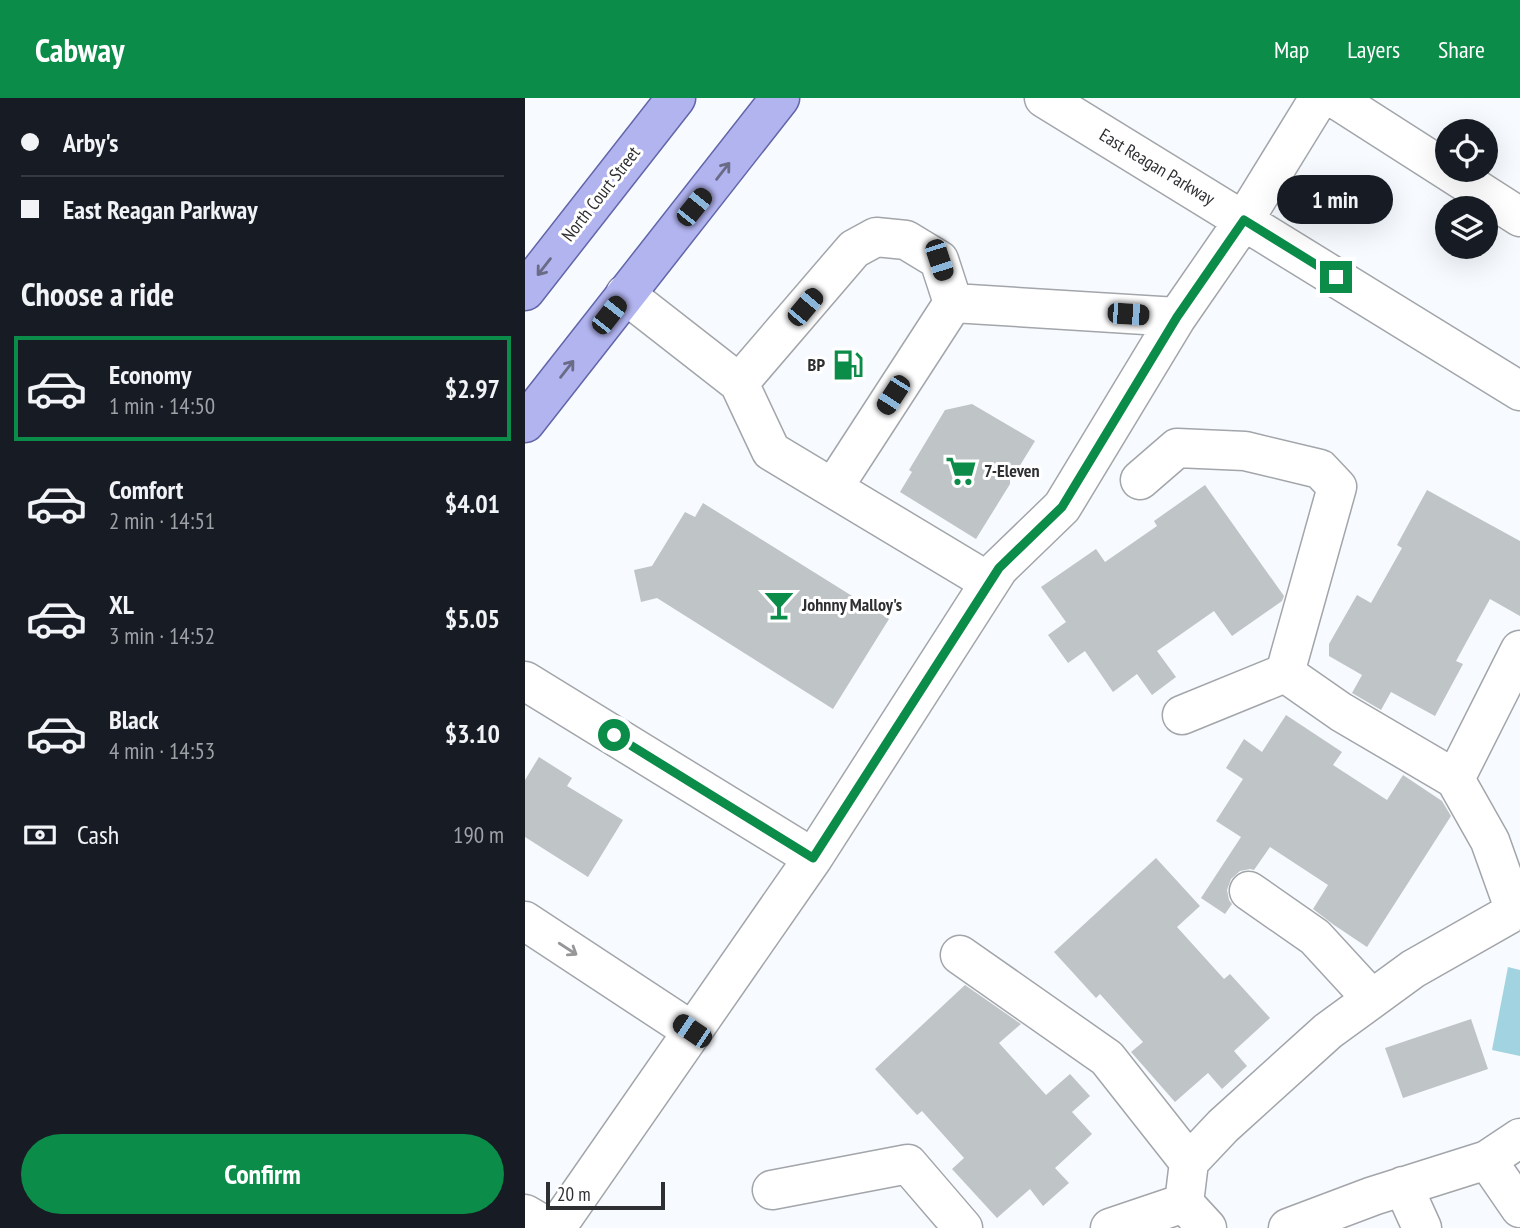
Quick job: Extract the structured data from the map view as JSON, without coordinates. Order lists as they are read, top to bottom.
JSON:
{
  "streets": {
    "main road": ["North Court Street"],
    "street": ["East Reagan Parkway"]
  },
  "places": {
    "fuel station": ["BP"],
    "supermarket": ["7-Eleven"],
    "bar": ["Johnny Malloy's"]
  },
  "scale_bar": "20 m",
  "page": {
    "header": "Cabway",
    "nav": ["Map", "Layers", "Share"],
    "banner": ["Arby's", "East Reagan Parkway"],
    "bubble": "1 min",
    "heading": "Choose a ride",
    "list": [
      {
        "name": "Economy",
        "note": "1 min · 14:50",
        "value": "$2.97"
      },
      {
        "name": "Comfort",
        "note": "2 min · 14:51",
        "value": "$4.01"
      },
      {
        "name": "XL",
        "note": "3 min · 14:52",
        "value": "$5.05"
      },
      {
        "name": "Black",
        "note": "4 min · 14:53",
        "value": "$3.10"
      }
    ],
    "pay": ["Cash", "190 m"],
    "buttons": "Confirm",
    "scale": "20 m"
  }
}
